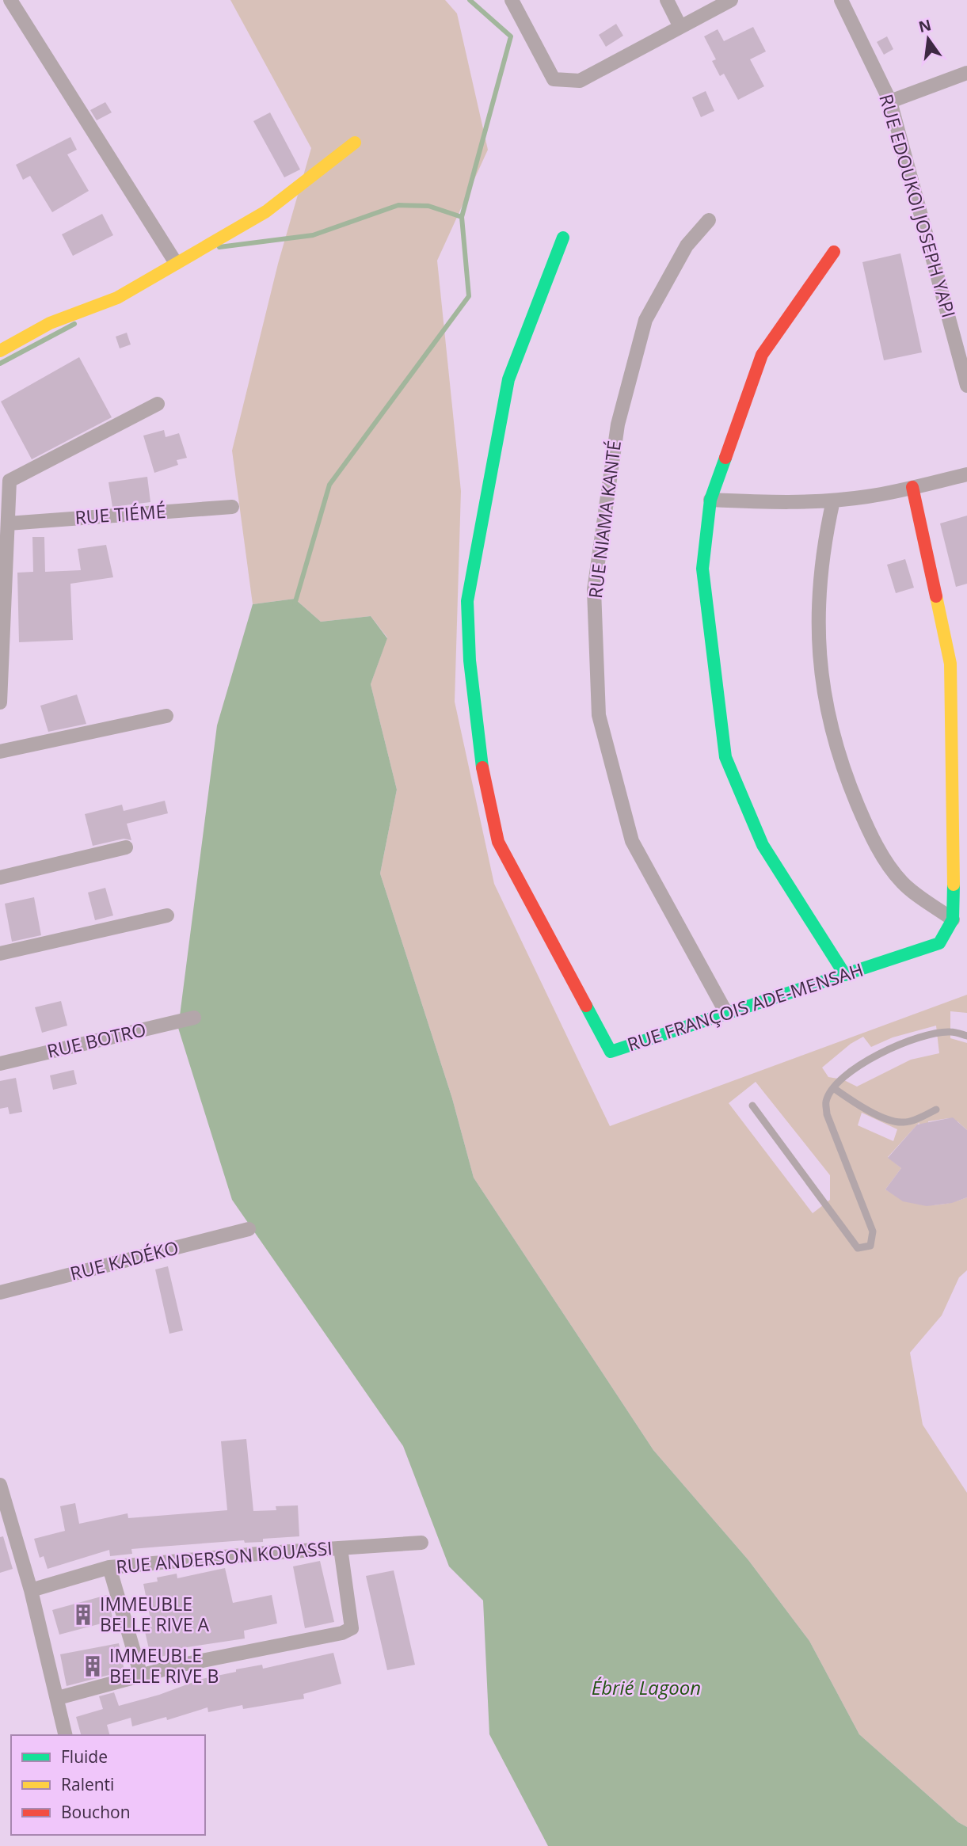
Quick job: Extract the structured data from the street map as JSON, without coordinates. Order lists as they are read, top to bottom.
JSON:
{
  "streets": {
    "street": [
      "RUE EDOUKOI JOSEPH YAPI",
      "RUE TIÉMÉ",
      "RUE NIAMA KANTÉ",
      "RUE FRANÇOIS ADE-MENSAH",
      "RUE BOTRO",
      "RUE KADÉKO",
      "RUE ANDERSON KOUASSI"
    ]
  },
  "crossings": [
    ["RUE NIAMA KANTÉ", "RUE FRANÇOIS ADE-MENSAH"]
  ],
  "water": ["Ébrié Lagoon"],
  "places": {
    "building": ["IMMEUBLE BELLE RIVE A", "IMMEUBLE BELLE RIVE B"]
  },
  "legend": ["Fluide", "Ralenti", "Bouchon"],
  "north": "top"
}
